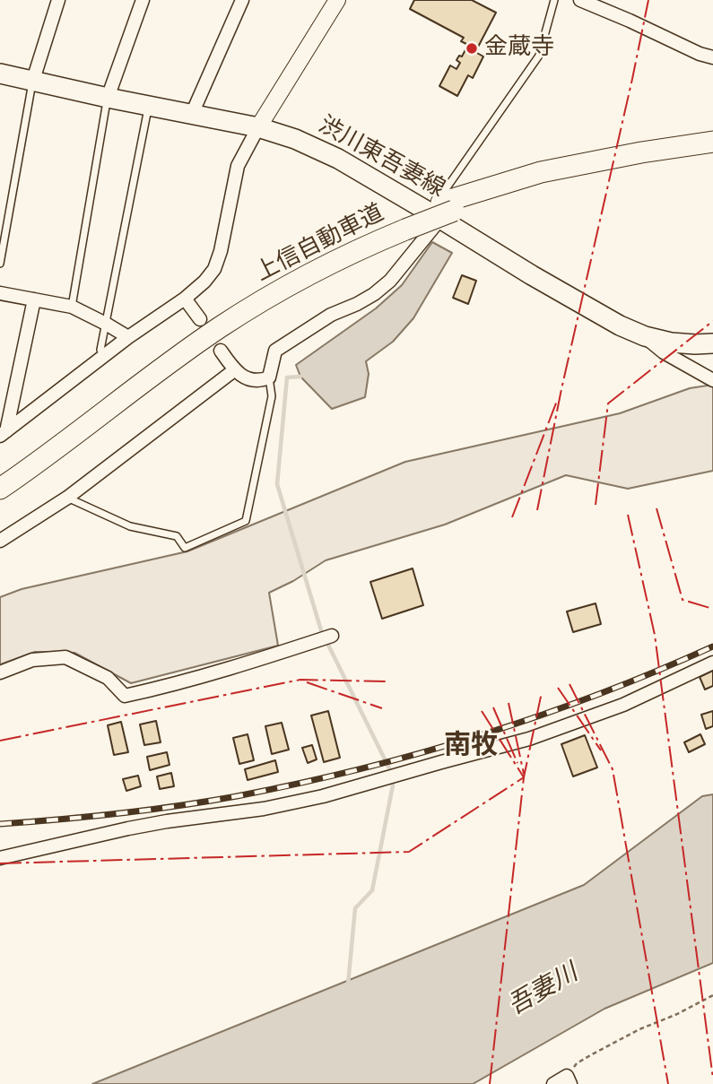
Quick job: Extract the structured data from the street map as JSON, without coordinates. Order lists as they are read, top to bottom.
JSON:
{
  "streets": {
    "highway": ["上信自動車道"],
    "main road": ["渋川東吾妻線"]
  },
  "districts": ["南牧"],
  "water": ["吾妻川"],
  "places": ["金蔵寺"]
}
